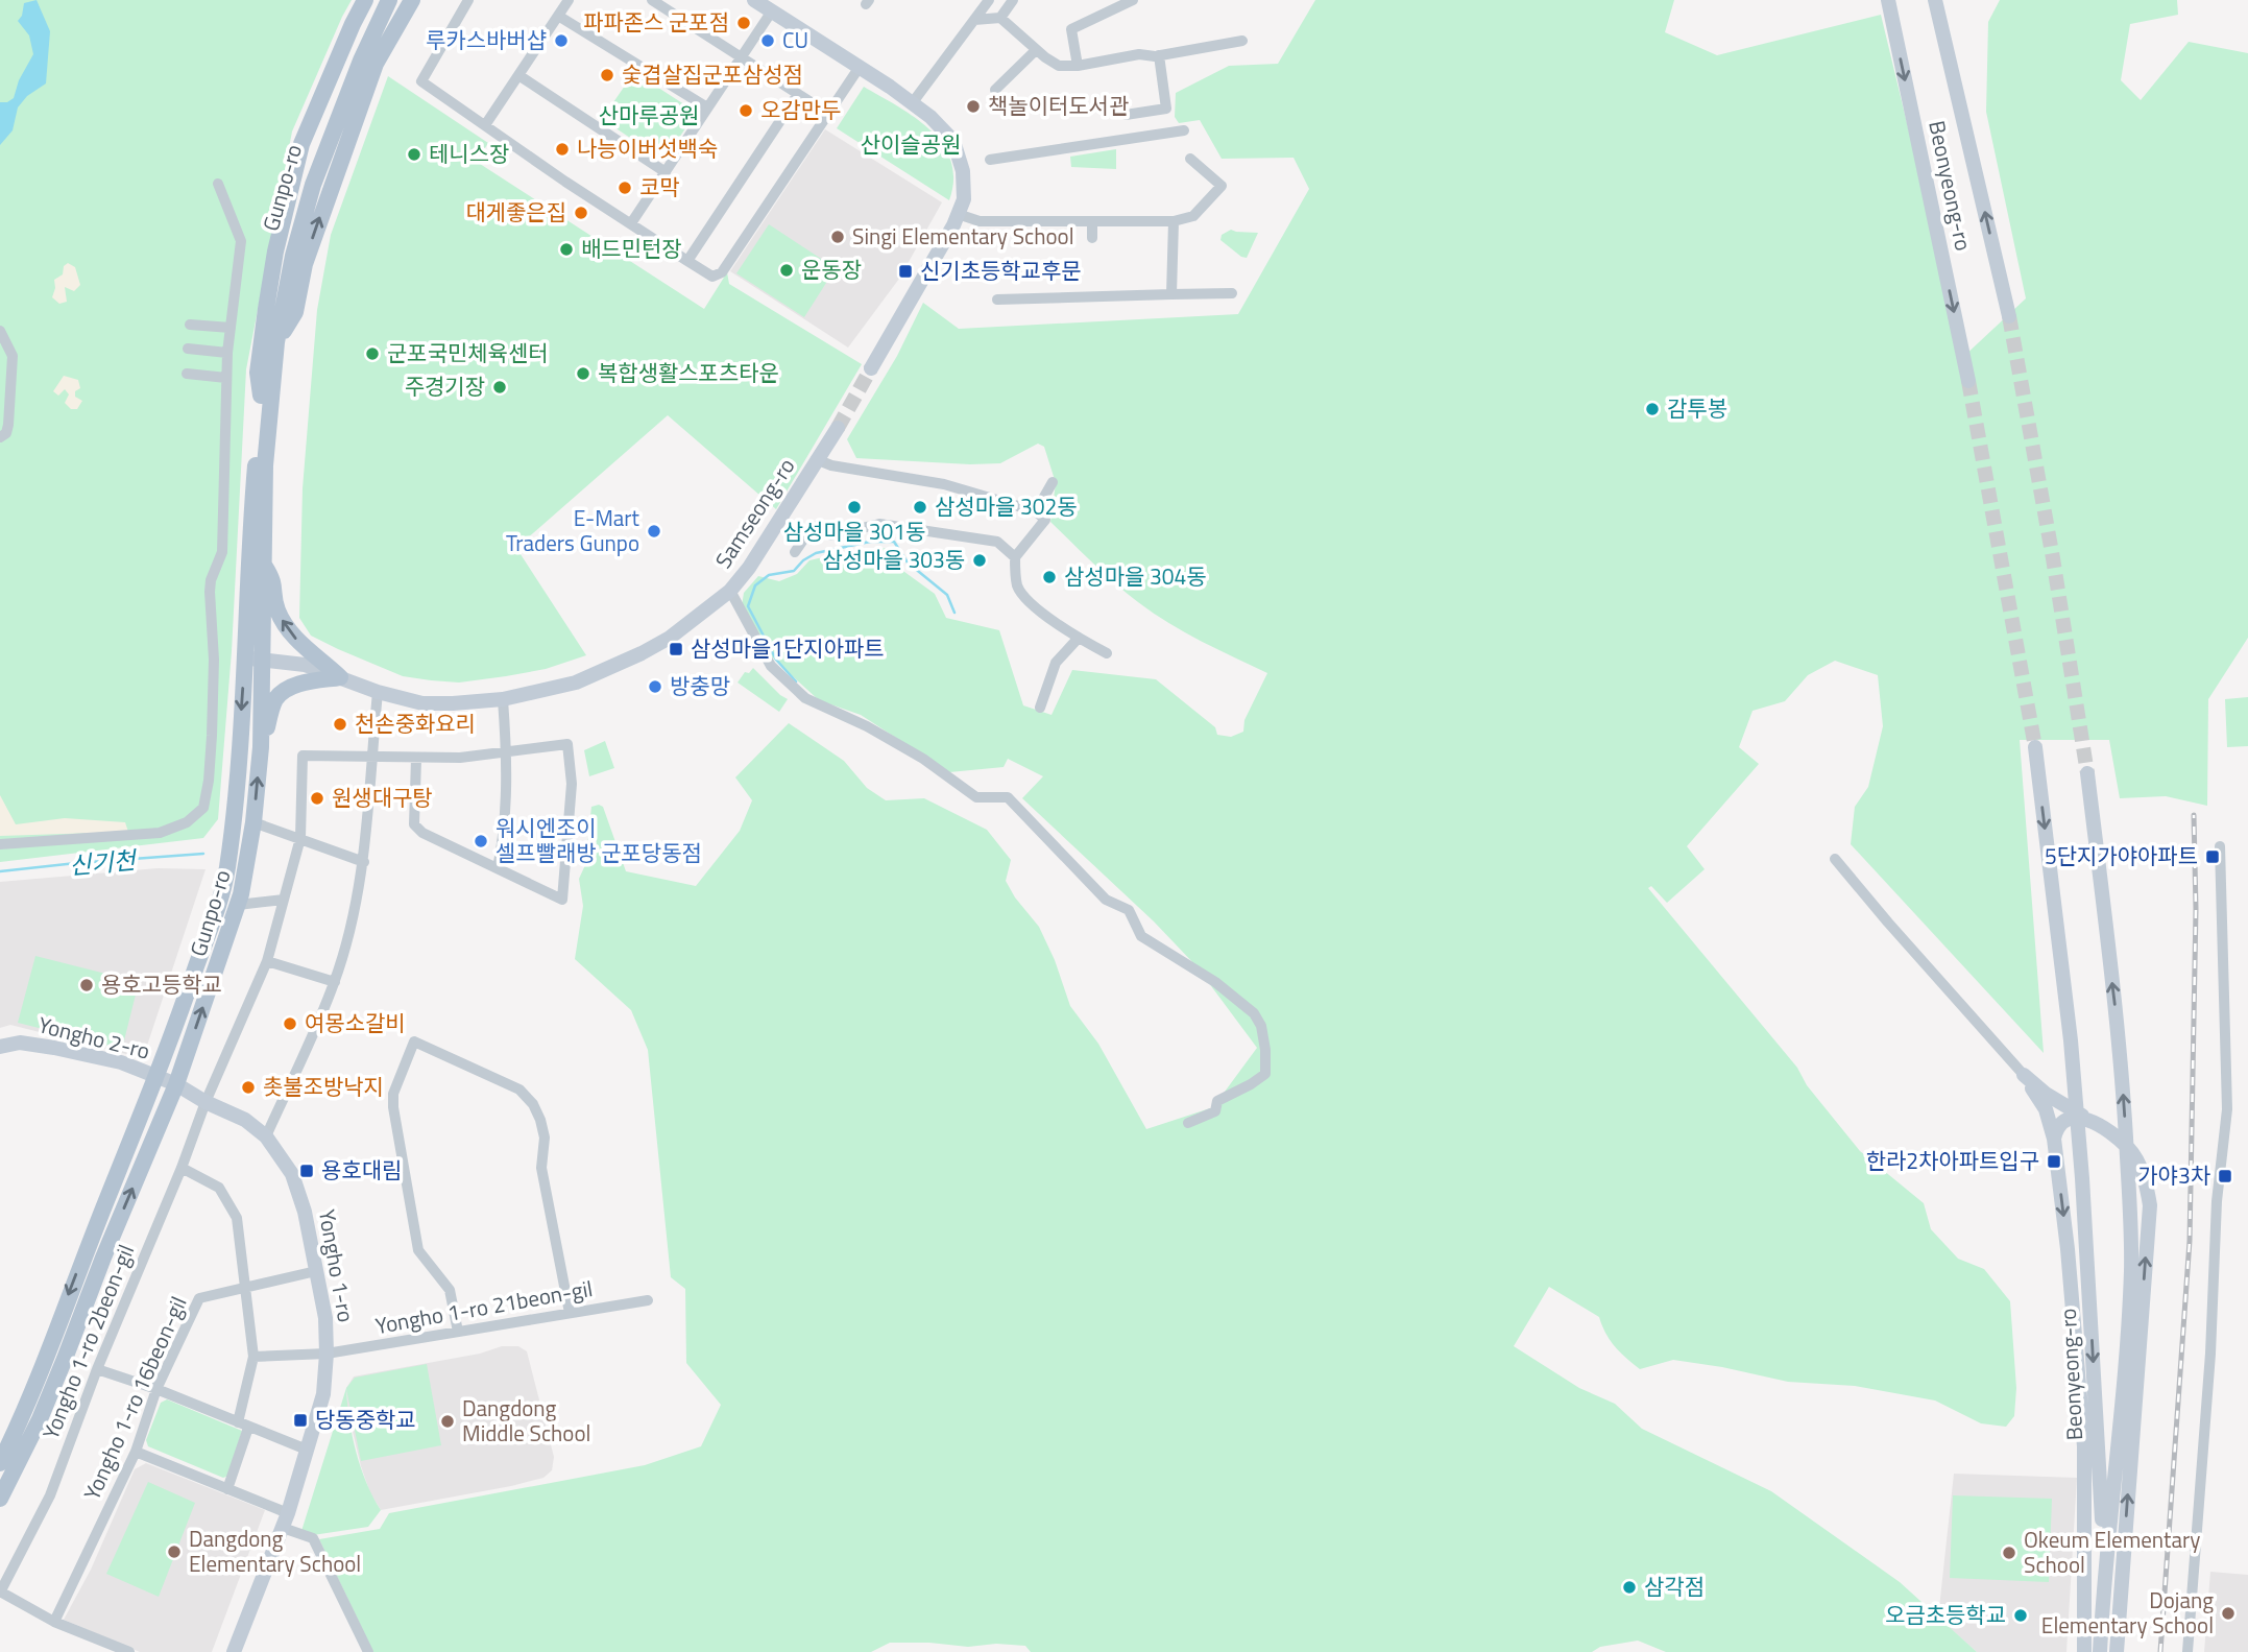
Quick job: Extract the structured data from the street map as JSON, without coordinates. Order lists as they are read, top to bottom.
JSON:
{
  "streets": {
    "main road": ["Gunpo-ro"],
    "street": [
      "Beonyeong-ro",
      "Samseong-ro",
      "Yongho 2-ro",
      "Yongho 1-ro",
      "Yongho 1-ro 21beon-gil",
      "Yongho 1-ro 2beon-gil",
      "Yongho 1-ro 16beon-gil"
    ]
  },
  "crossings": [
    ["Gunpo-ro", "Samseong-ro"],
    ["Gunpo-ro", "Yongho 2-ro"],
    ["Gunpo-ro", "Yongho 1-ro"],
    ["Yongho 2-ro", "Yongho 1-ro"],
    ["Yongho 1-ro", "Yongho 1-ro 21beon-gil"],
    ["Yongho 1-ro", "Yongho 1-ro 2beon-gil"],
    ["Yongho 1-ro", "Yongho 1-ro 16beon-gil"]
  ],
  "water": ["신기천"],
  "parks": ["산마루공원", "산이슬공원"],
  "places": {
    "other": [
      "파파존스 군포점",
      "루카스바버샵",
      "CU",
      "숯겹살집군포삼성점",
      "책놀이터도서관",
      "오감만두",
      "나능이버섯백숙",
      "테니스장",
      "코막",
      "대게좋은집",
      "Singi Elementary School",
      "배드민턴장",
      "운동장",
      "군포국민체육센터",
      "복합생활스포츠타운",
      "주경기장",
      "감투봉",
      "삼성마을 301동",
      "삼성마을 302동",
      "E-Mart Traders Gunpo",
      "삼성마을 303동",
      "삼성마을 304동",
      "방충망",
      "천손중화요리",
      "원생대구탕",
      "워시엔조이 셀프빨래방 군포당동점",
      "용호고등학교",
      "여몽소갈비",
      "촛불조방낙지",
      "Dangdong Middle School",
      "Dangdong Elementary School",
      "Okeum Elementary School",
      "삼각점",
      "Dojang Elementary School",
      "오금초등학교"
    ],
    "transit": [
      "신기초등학교후문",
      "삼성마을1단지아파트",
      "5단지가야아파트",
      "한라2차아파트입구",
      "용호대림",
      "가야3차",
      "당동중학교"
    ]
  }
}
